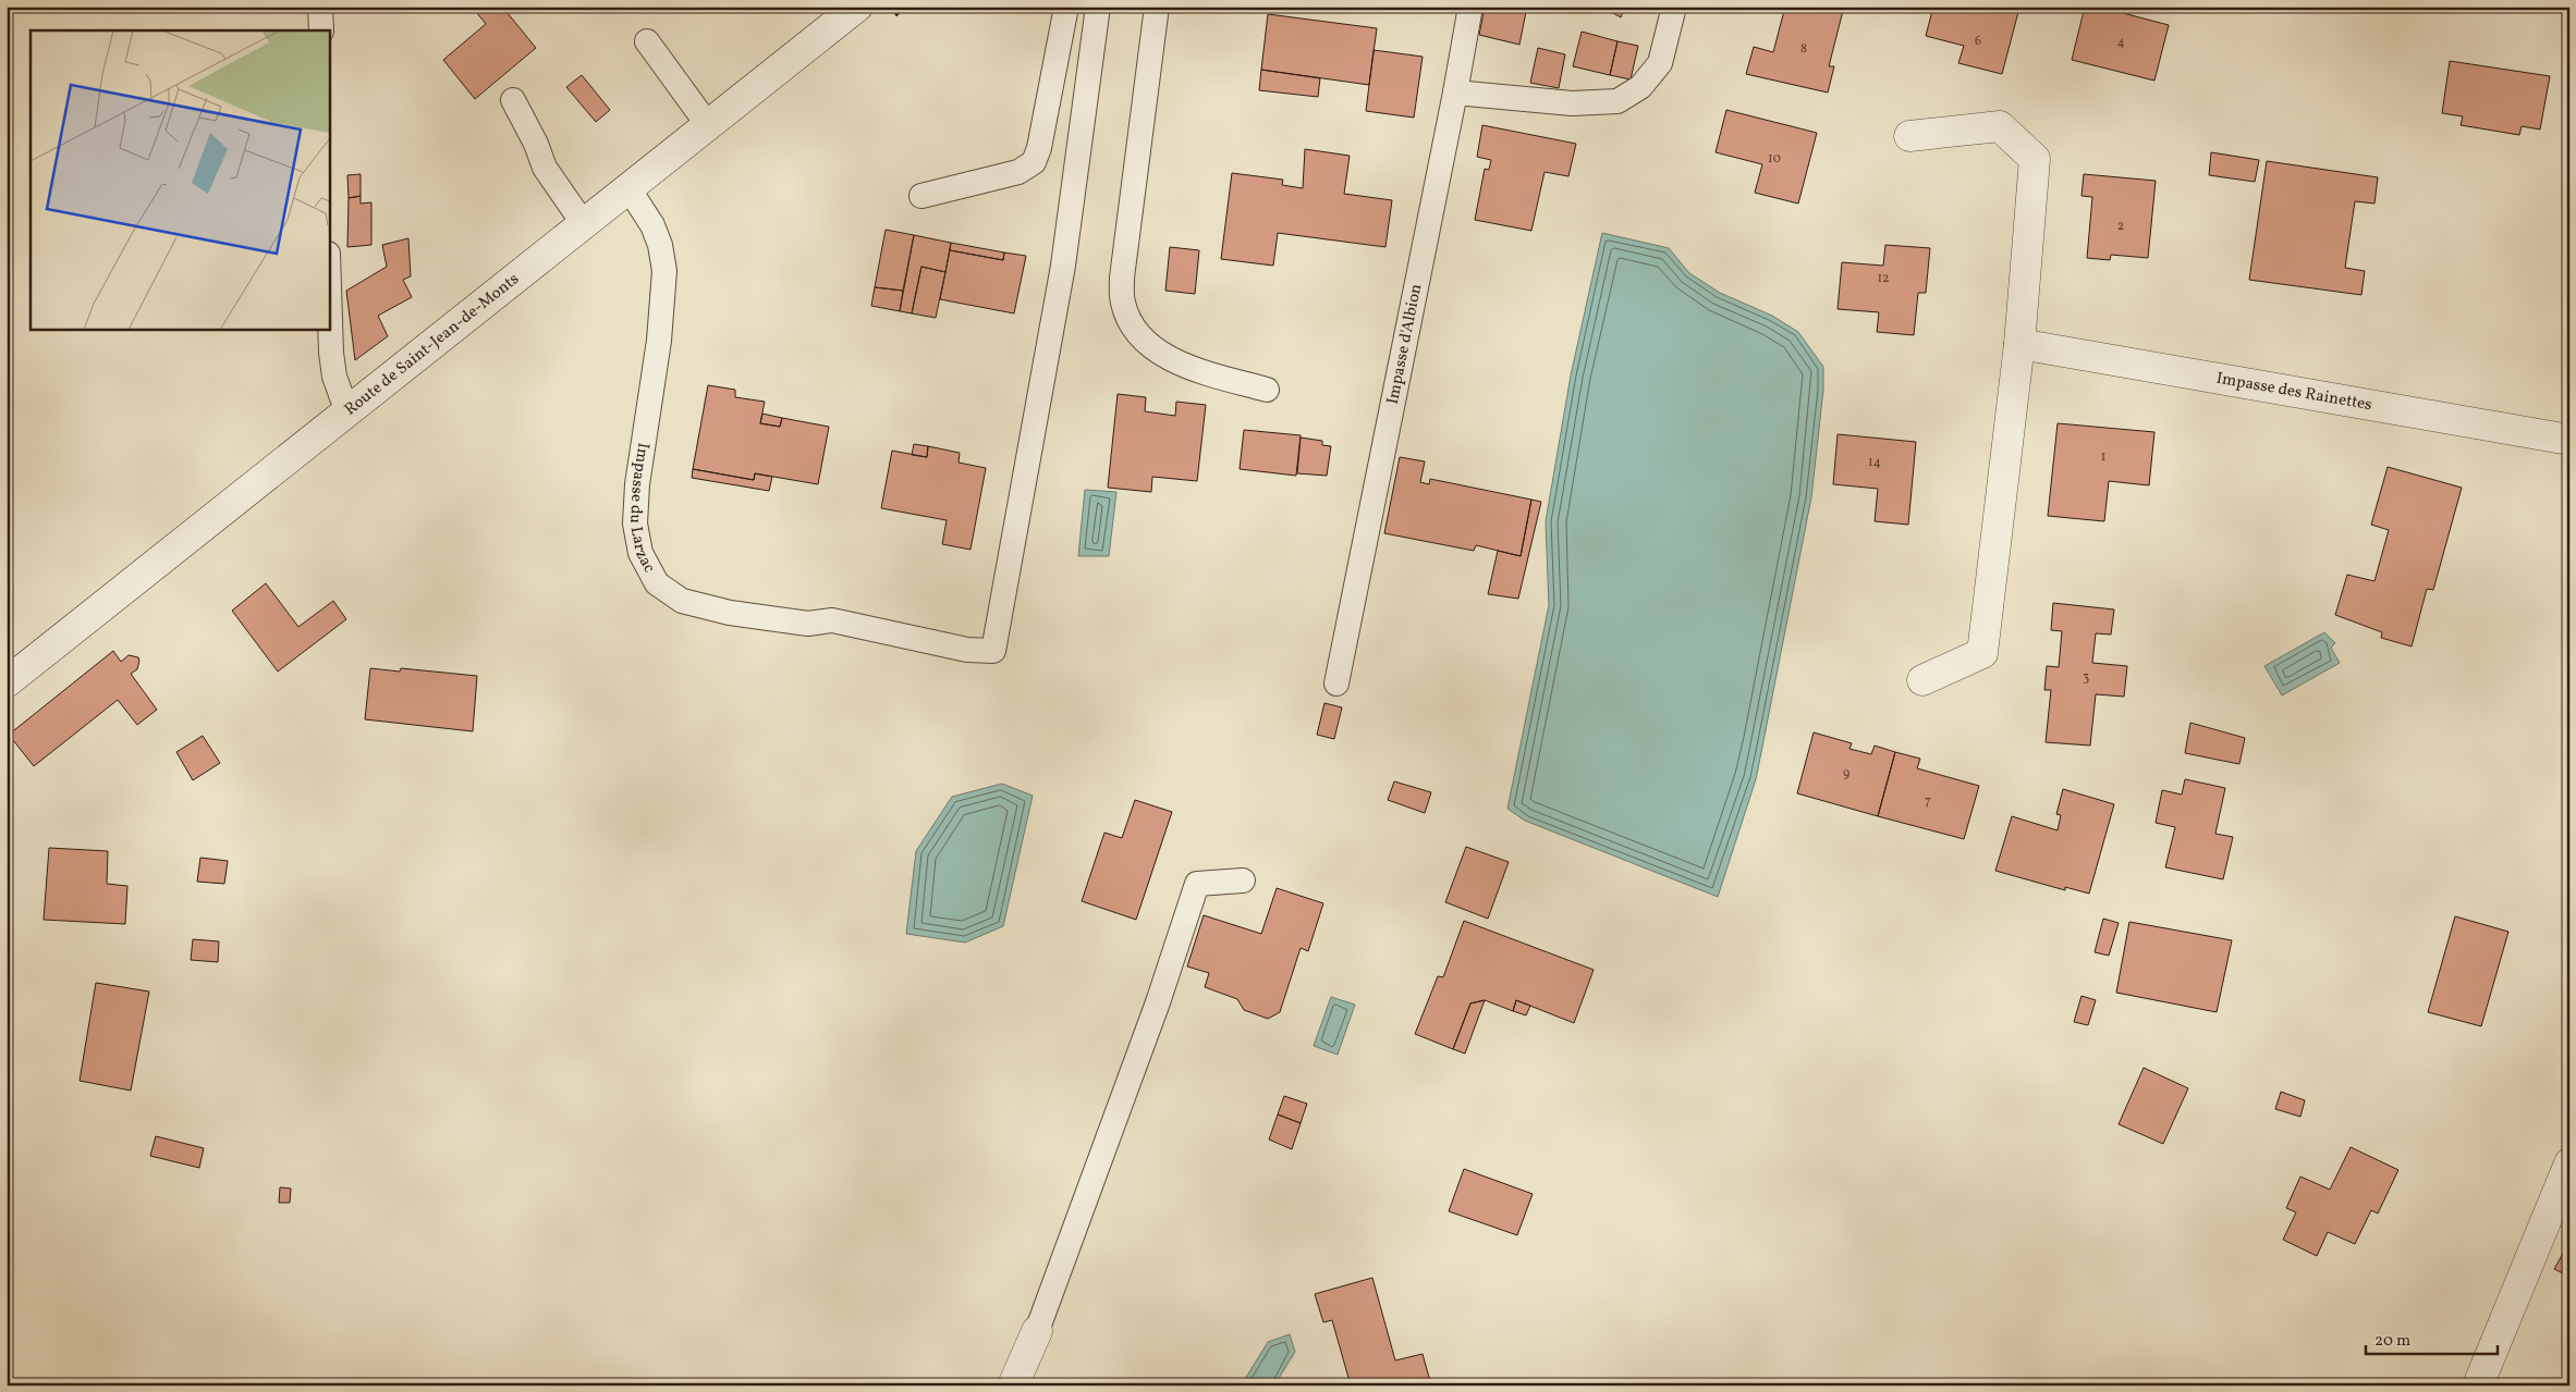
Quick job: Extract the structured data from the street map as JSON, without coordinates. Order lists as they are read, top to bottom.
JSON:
{
  "streets": {
    "street": ["Route de Saint-Jean-de-Monts", "Impasse des Rainettes"],
    "lane": ["Impasse d'Albion", "Impasse du Larzac"]
  },
  "crossings": [
    ["Route de Saint-Jean-de-Monts", "Impasse du Larzac"]
  ],
  "house_numbers": [
    "6",
    "4",
    "8",
    "10",
    "2",
    "12",
    "1",
    "14",
    "3",
    "9",
    "7"
  ],
  "scale_bar": "20 m"
}
